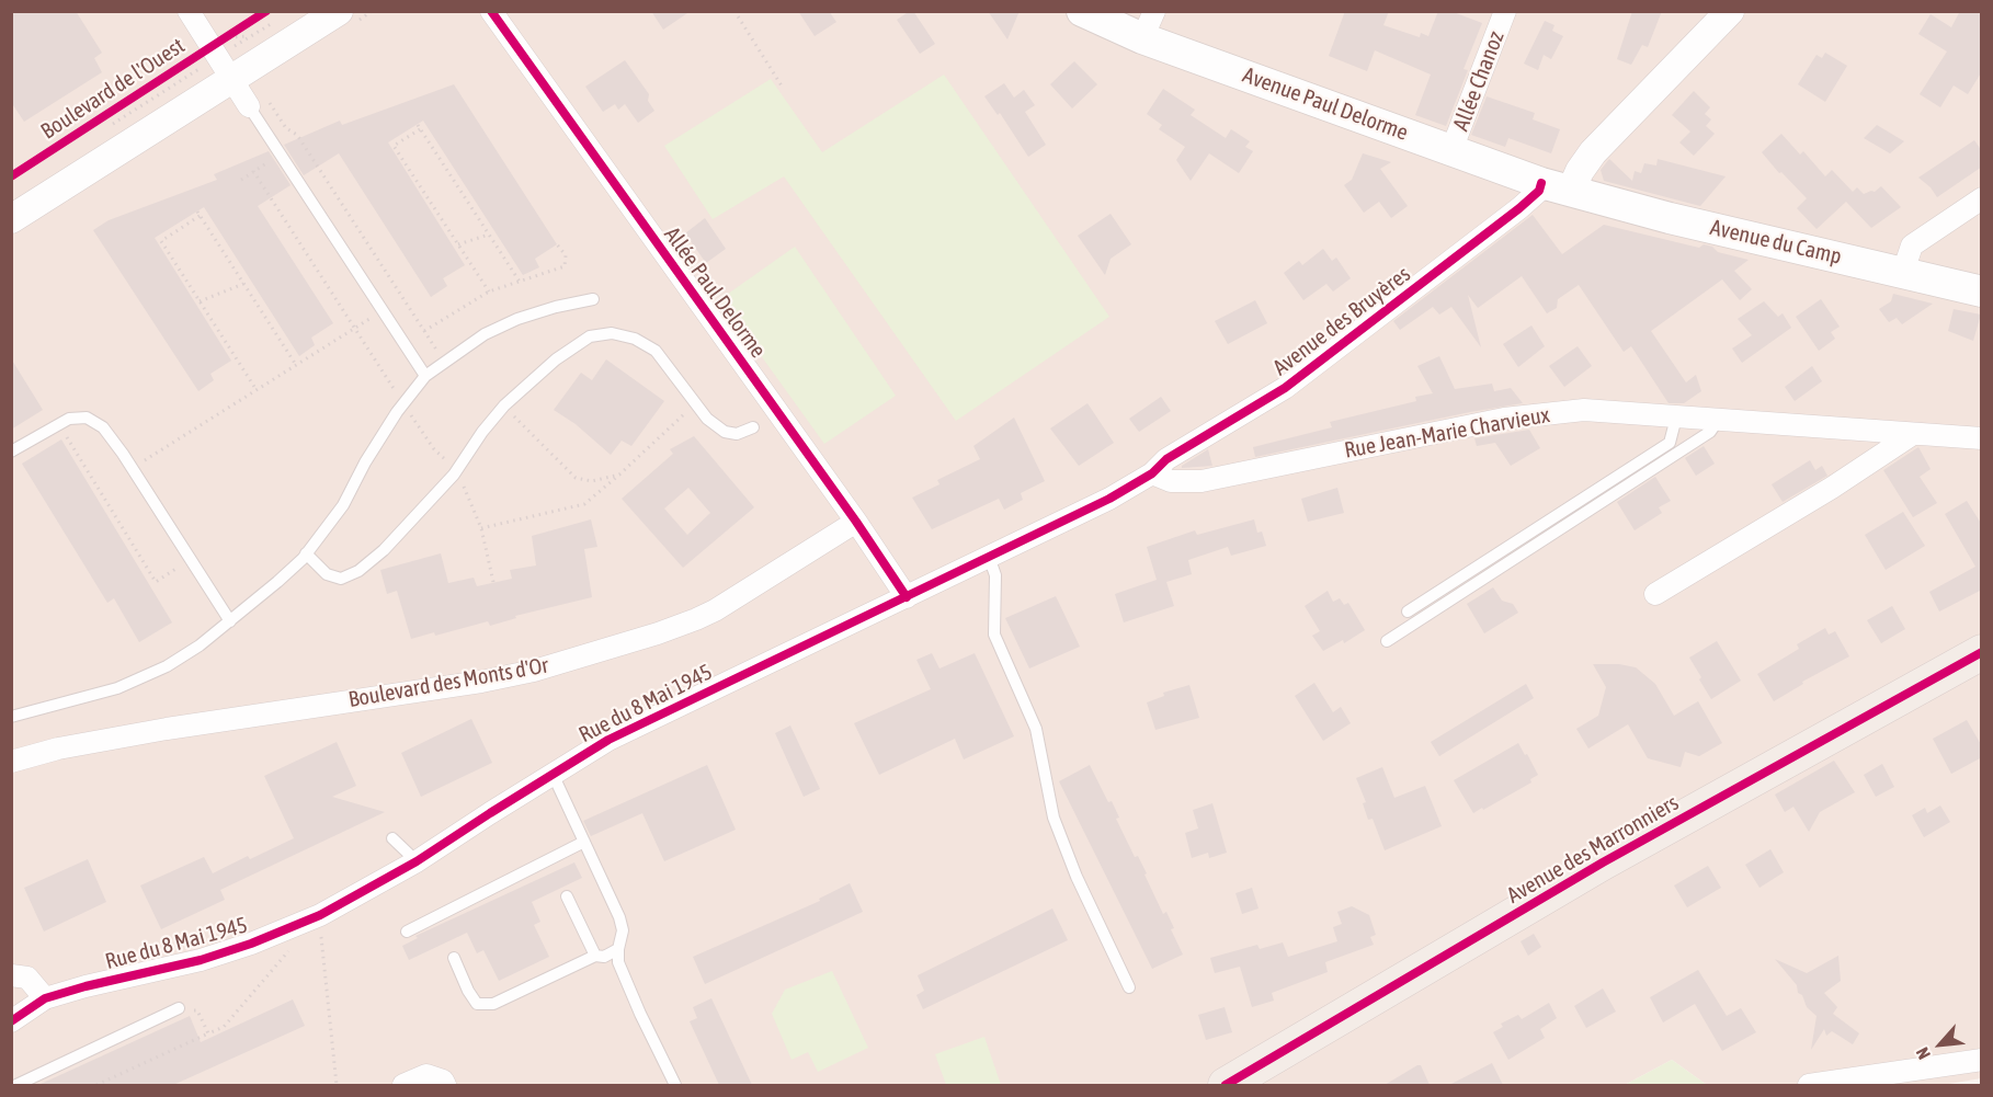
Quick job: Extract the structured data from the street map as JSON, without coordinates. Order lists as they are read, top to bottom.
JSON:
{
  "streets": {
    "main road": ["Avenue Paul Delorme", "Avenue du Camp", "Avenue des Marronniers"],
    "street": [
      "Allée Chanoz",
      "Allée Paul Delorme",
      "Avenue des Bruyères",
      "Rue Jean-Marie Charvieux",
      "Boulevard des Monts d'Or",
      "Rue du 8 Mai 1945"
    ],
    "cycle path": ["Boulevard de l'Ouest"]
  },
  "crossings": [
    ["Allée Chanoz", "Avenue Paul Delorme"],
    ["Avenue Paul Delorme", "Avenue du Camp"],
    ["Avenue Paul Delorme", "Avenue des Bruyères"],
    ["Avenue du Camp", "Avenue des Bruyères"],
    ["Allée Paul Delorme", "Boulevard des Monts d'Or"],
    ["Allée Paul Delorme", "Rue du 8 Mai 1945"],
    ["Avenue des Bruyères", "Rue Jean-Marie Charvieux"],
    ["Avenue des Bruyères", "Rue du 8 Mai 1945"],
    ["Rue Jean-Marie Charvieux", "Rue du 8 Mai 1945"]
  ],
  "north": "bottom left"
}
